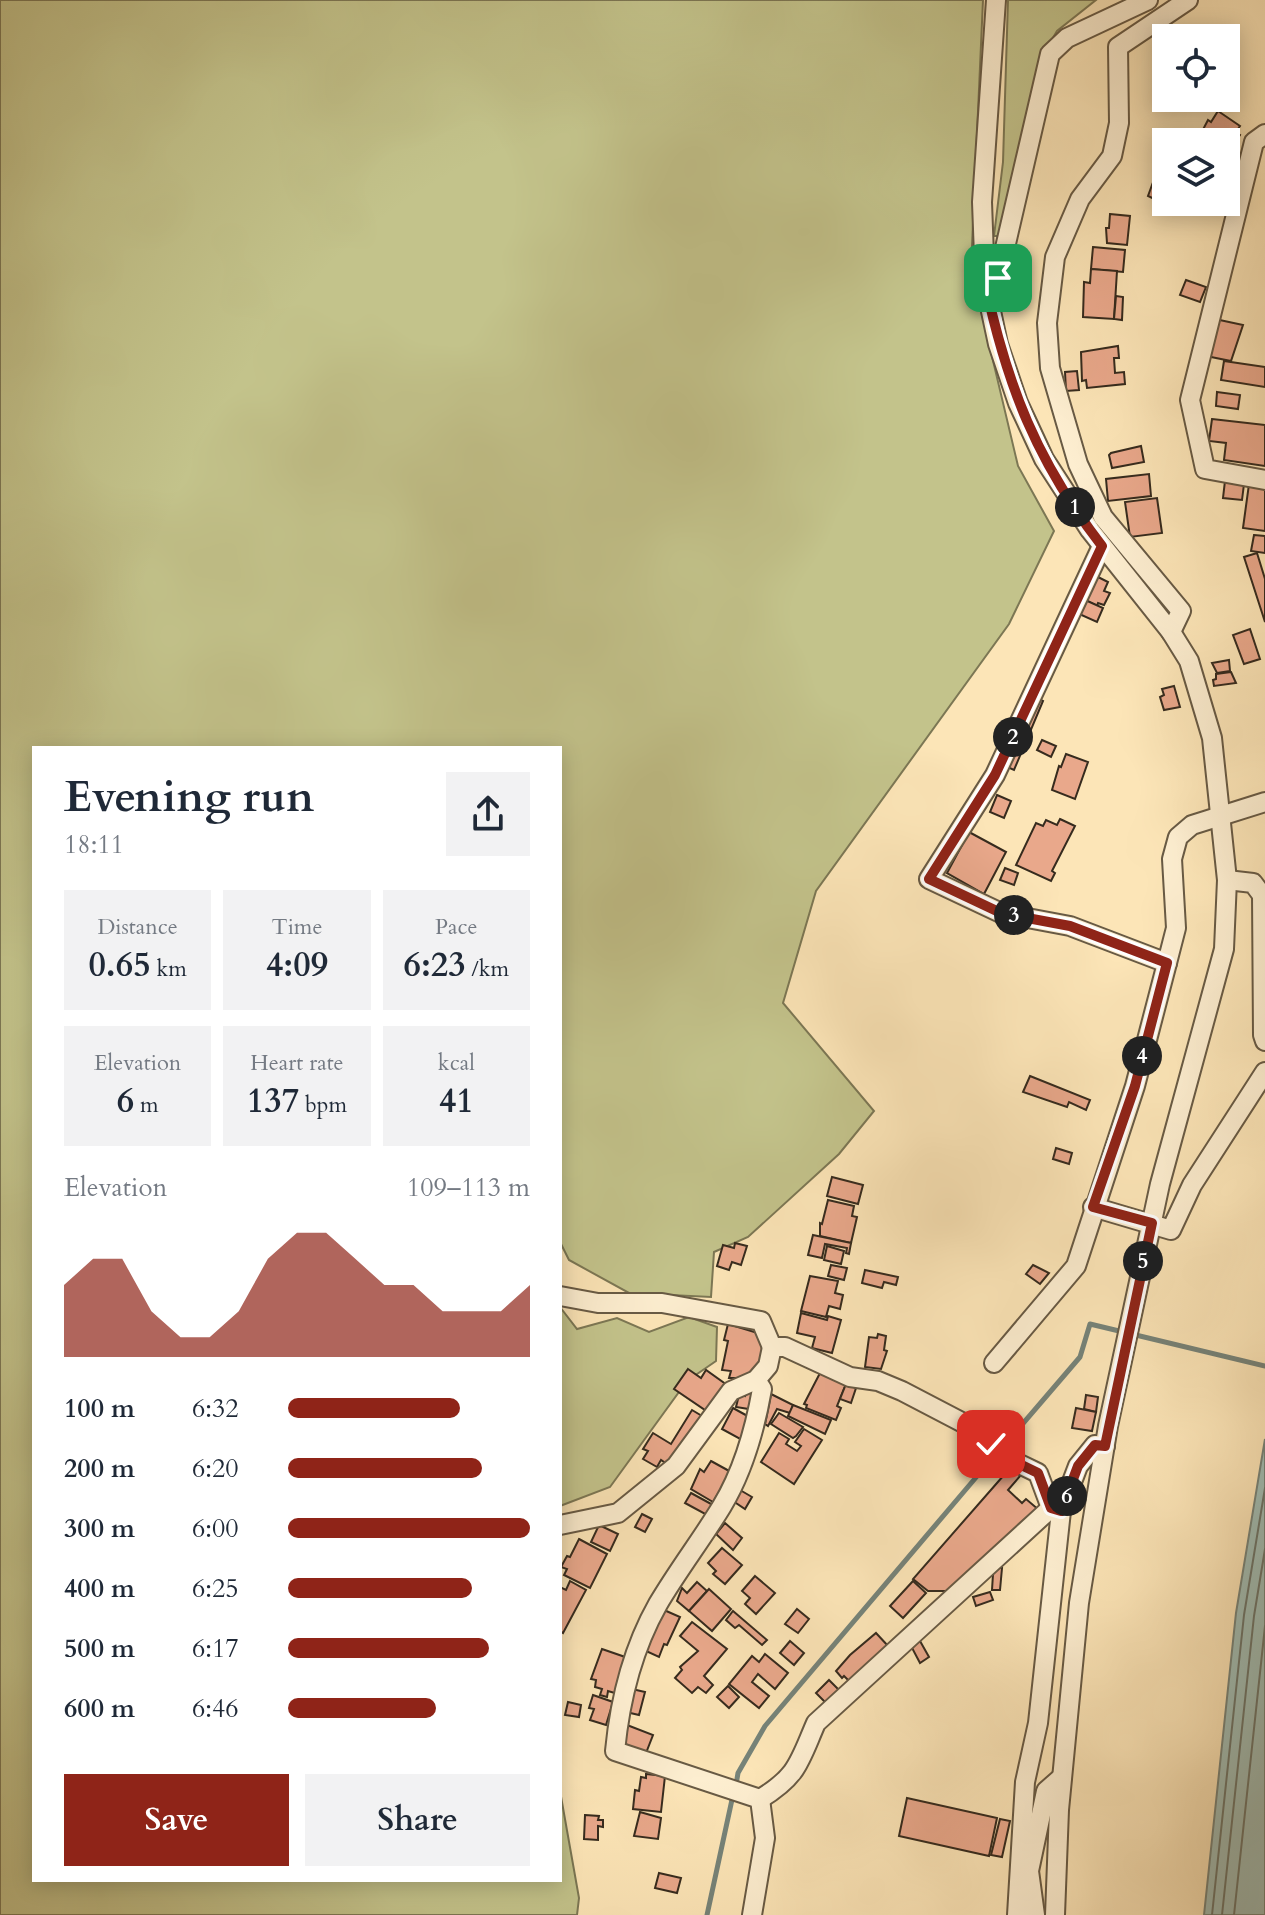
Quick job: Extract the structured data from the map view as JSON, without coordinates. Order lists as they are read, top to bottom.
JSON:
{
  "page": {
    "pins": [
      "1",
      "2",
      "3",
      "4",
      "5",
      "6"
    ],
    "heading": ["Evening run", "18:11"],
    "stats": [
      ["Distance", "0.65 km"],
      ["Time", "4:09"],
      ["Pace", "6:23 /km"],
      ["Elevation", "6 m"],
      ["Heart rate", "137 bpm"],
      ["kcal", "41"]
    ],
    "chart": ["Elevation", "109–113 m"],
    "list": [
      {
        "name": "100 m",
        "note": "6:32"
      },
      {
        "name": "200 m",
        "note": "6:20"
      },
      {
        "name": "300 m",
        "note": "6:00"
      },
      {
        "name": "400 m",
        "note": "6:25"
      },
      {
        "name": "500 m",
        "note": "6:17"
      },
      {
        "name": "600 m",
        "note": "6:46"
      }
    ],
    "buttons": ["Save", "Share"]
  }
}
